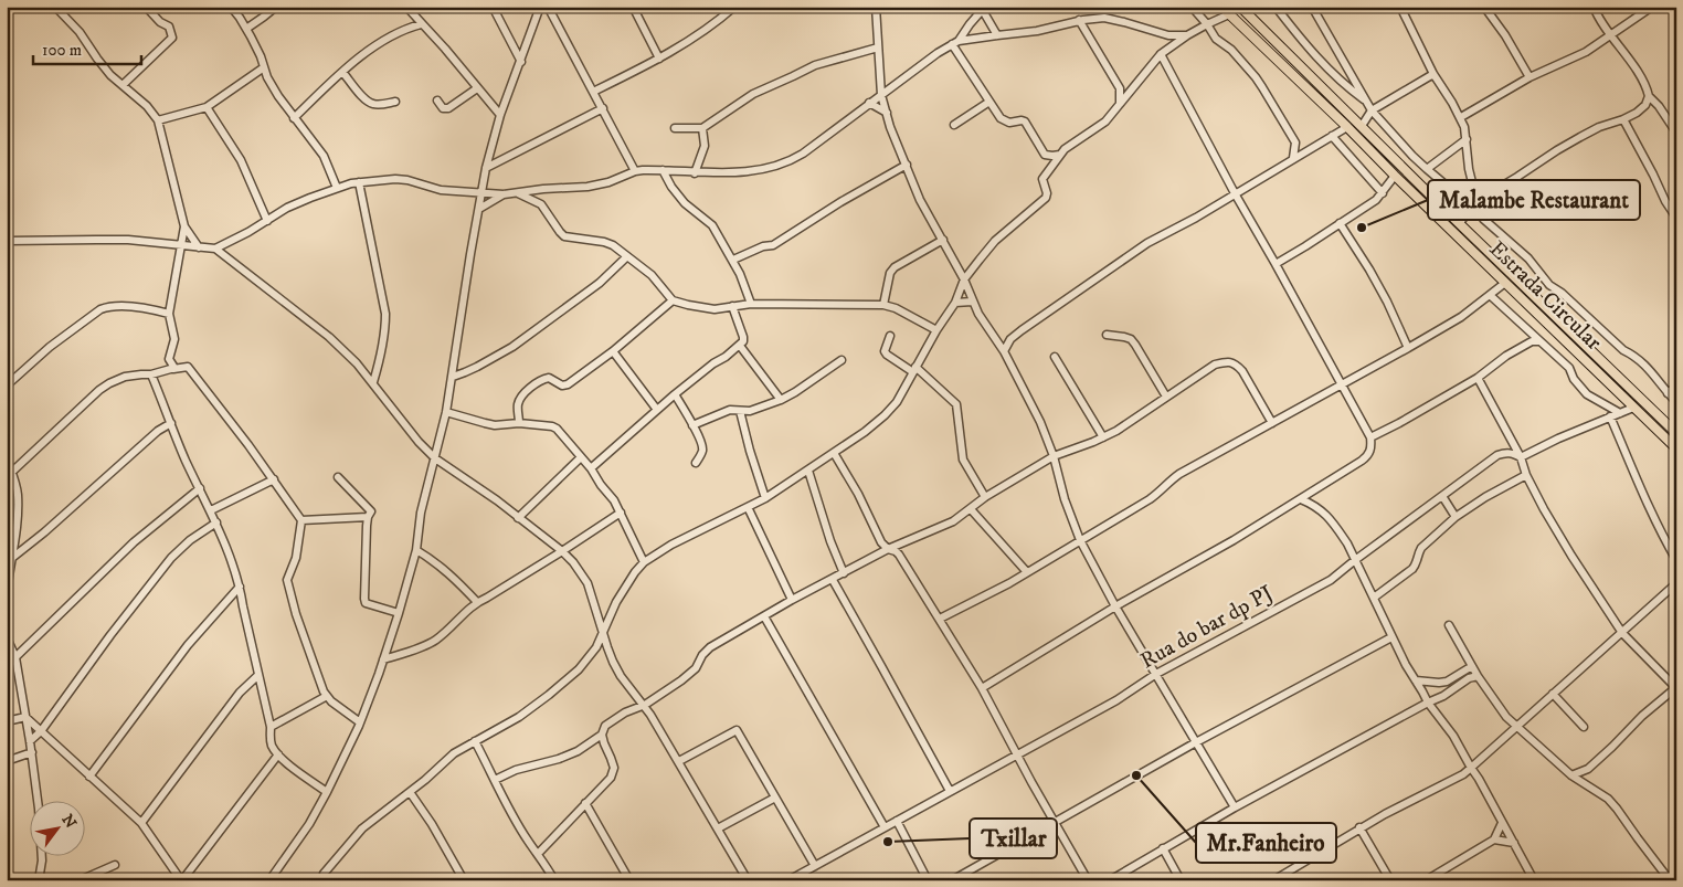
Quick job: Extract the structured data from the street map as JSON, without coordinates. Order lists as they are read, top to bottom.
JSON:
{
  "streets": {
    "main road": ["Estrada Circular"],
    "street": ["Rua do bar dp PJ"]
  },
  "crossings": [
    ["Estrada Circular", "Rua do bar dp PJ"]
  ],
  "places": ["Malambe Restaurant", "Mr.Fanheiro", "Txillar"],
  "scale_bar": "100 m",
  "north": "top right"
}
